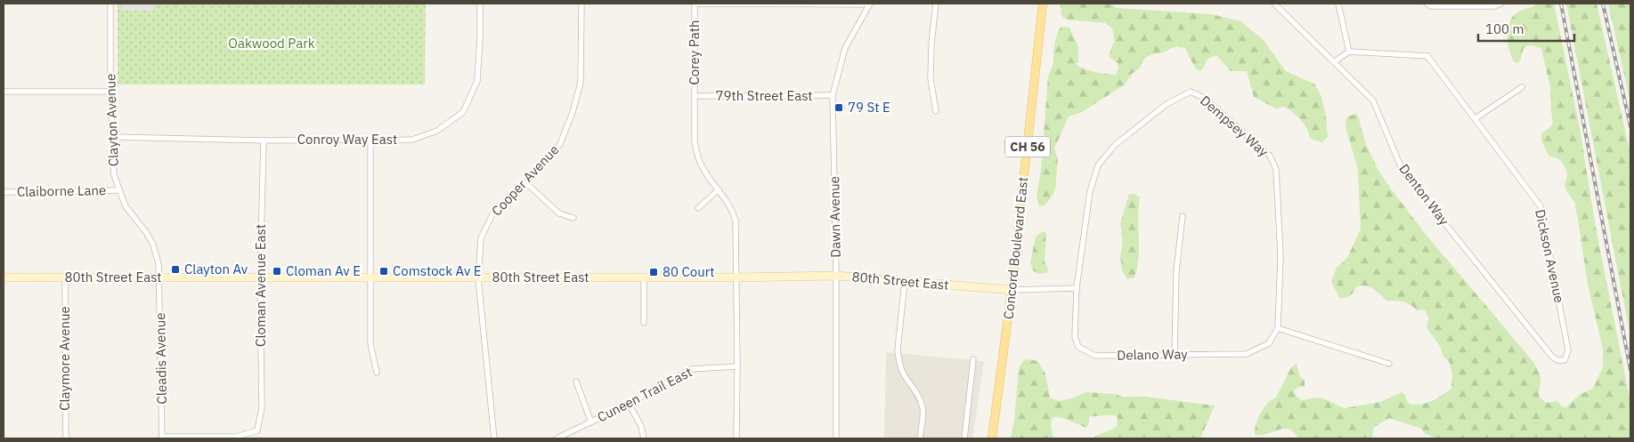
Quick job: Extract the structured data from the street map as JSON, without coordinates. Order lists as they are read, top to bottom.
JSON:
{
  "streets": {
    "main road": ["CH 56", "Concord Boulevard East"],
    "street": [
      "Corey Path",
      "79th Street East",
      "Clayton Avenue",
      "Dempsey Way",
      "Conroy Way East",
      "Cooper Avenue",
      "Claiborne Lane",
      "Denton Way",
      "Dawn Avenue",
      "Dickson Avenue",
      "80th Street East",
      "Cloman Avenue East",
      "Delano Way",
      "Claymore Avenue",
      "Cleadis Avenue",
      "Cuneen Trail East"
    ]
  },
  "crossings": [
    ["Corey Path", "79th Street East"],
    ["Corey Path", "Dawn Avenue"],
    ["Corey Path", "80th Street East"],
    ["Corey Path", "Cuneen Trail East"],
    ["79th Street East", "Dawn Avenue"],
    ["Clayton Avenue", "Conroy Way East"],
    ["Clayton Avenue", "Claiborne Lane"],
    ["Clayton Avenue", "80th Street East"],
    ["Clayton Avenue", "Cleadis Avenue"],
    ["Dempsey Way", "80th Street East"],
    ["Dempsey Way", "Delano Way"],
    ["Conroy Way East", "Cloman Avenue East"],
    ["Cooper Avenue", "80th Street East"],
    ["Denton Way", "Dickson Avenue"],
    ["Dawn Avenue", "80th Street East"],
    ["Concord Boulevard East", "80th Street East"],
    ["80th Street East", "Cloman Avenue East"],
    ["80th Street East", "Delano Way"],
    ["80th Street East", "Claymore Avenue"],
    ["80th Street East", "Cleadis Avenue"],
    ["Cloman Avenue East", "Cleadis Avenue"]
  ],
  "parks": ["Oakwood Park"],
  "places": {
    "transit": [
      "79 St E",
      "Clayton Av",
      "Cloman Av E",
      "Comstock Av E",
      "80 Court"
    ]
  },
  "scale_bar": "100 m"
}
